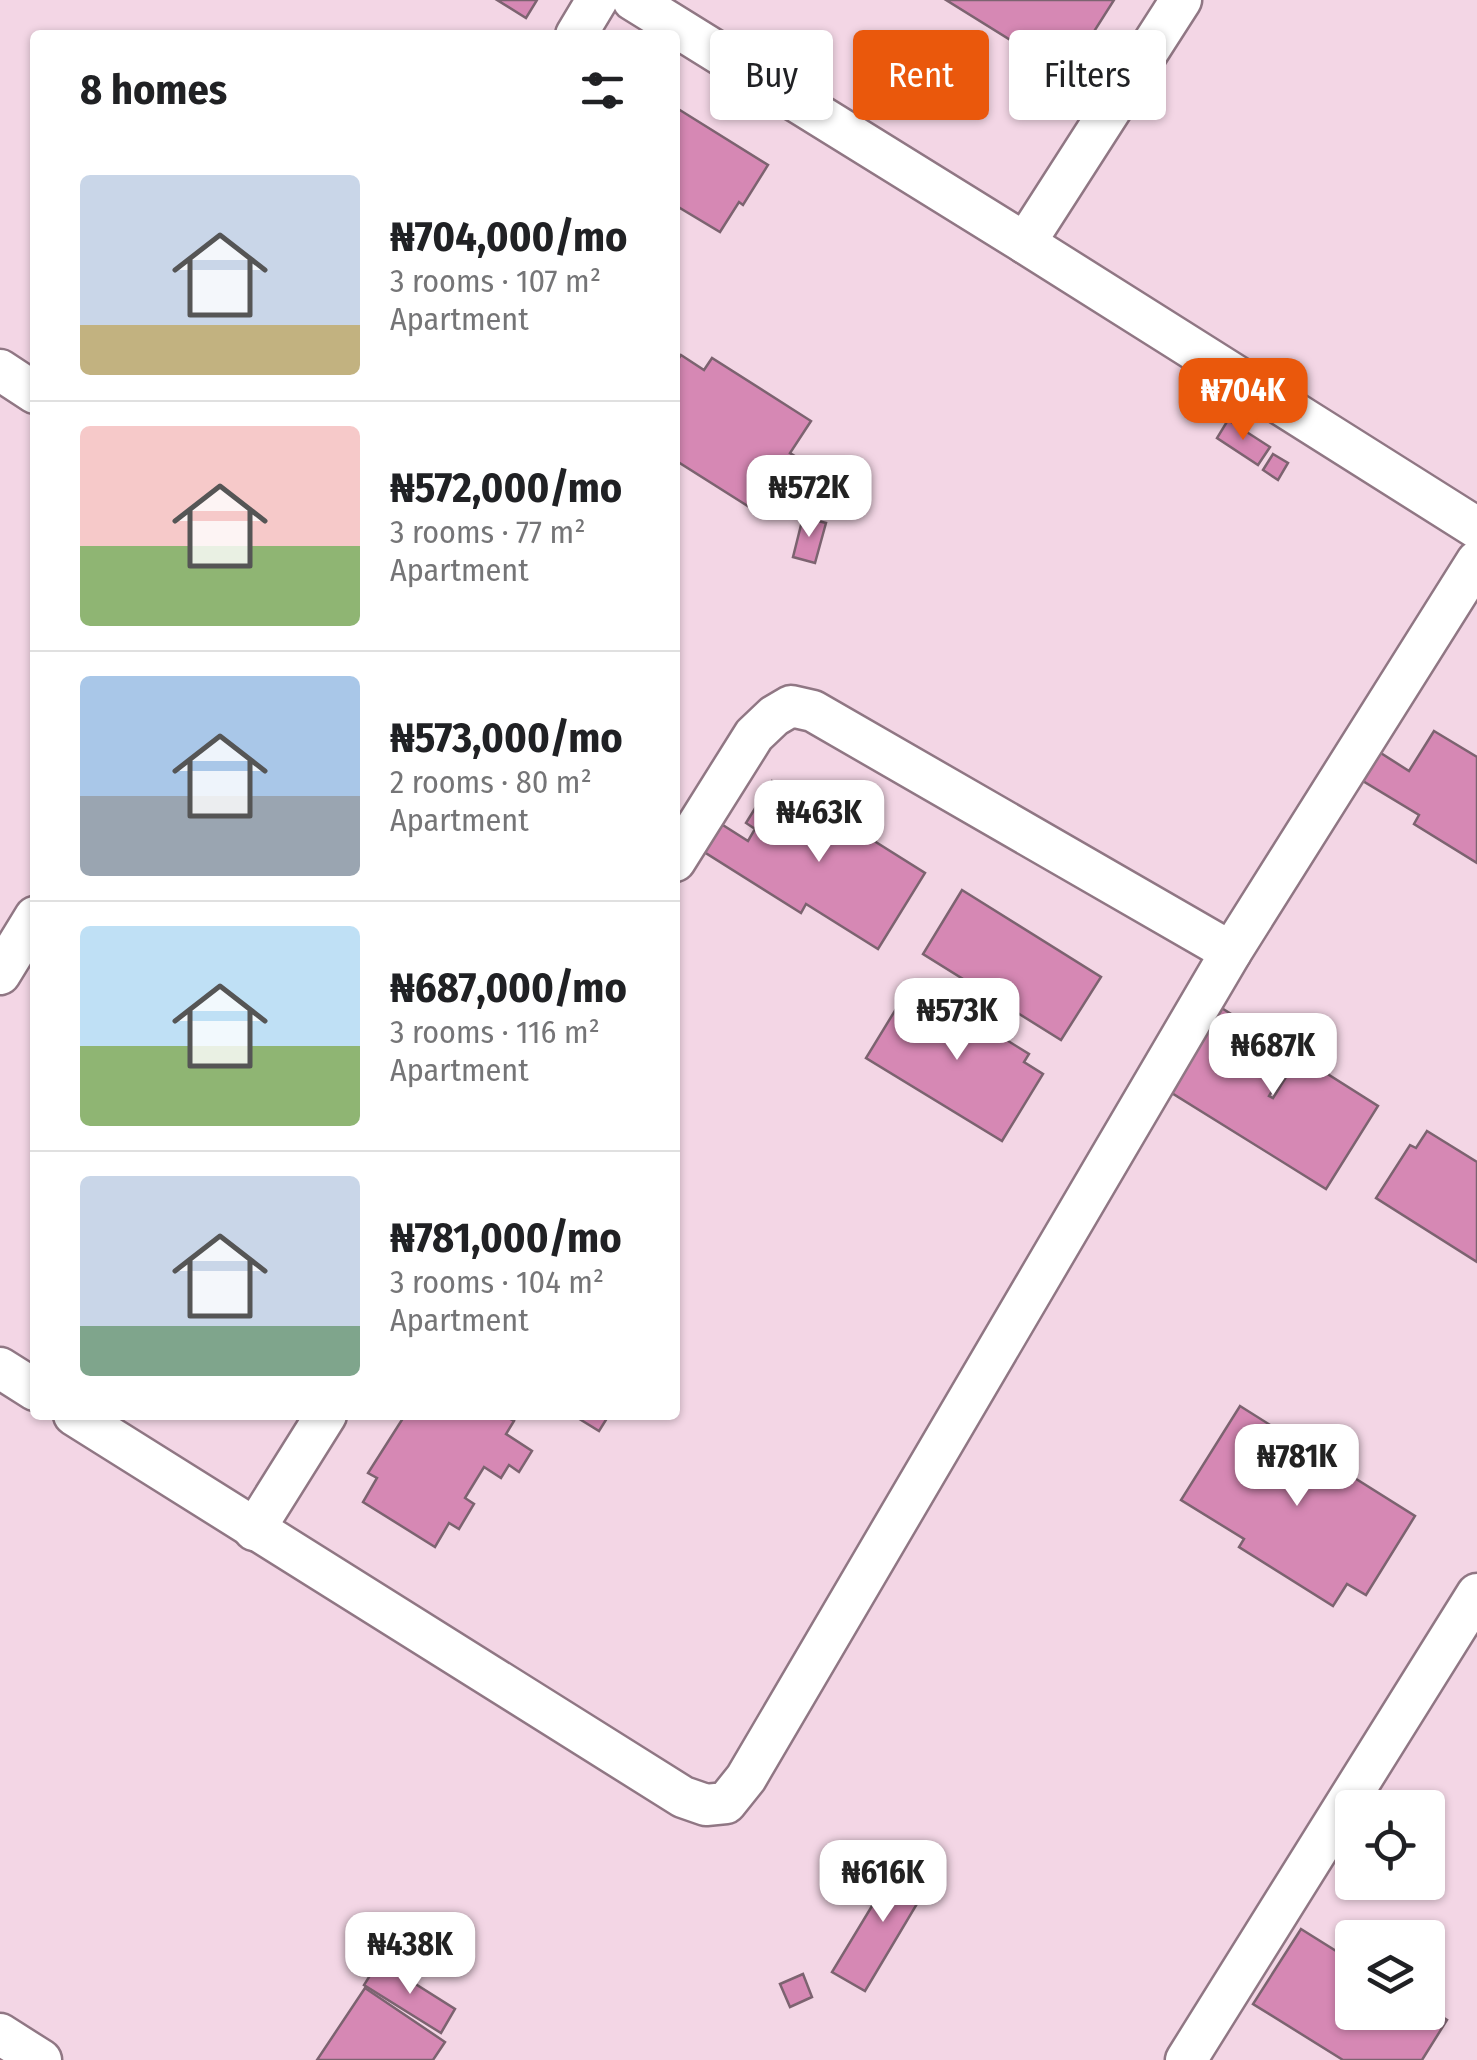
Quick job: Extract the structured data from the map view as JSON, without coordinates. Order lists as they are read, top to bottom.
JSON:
{
  "page": {
    "chip": ["Buy", "Rent", "Filters"],
    "heading": "8 homes",
    "list": [
      {
        "name": "₦704,000/mo",
        "note": "3 rooms · 107 m² · Apartment"
      },
      {
        "name": "₦572,000/mo",
        "note": "3 rooms · 77 m² · Apartment"
      },
      {
        "name": "₦573,000/mo",
        "note": "2 rooms · 80 m² · Apartment"
      },
      {
        "name": "₦687,000/mo",
        "note": "3 rooms · 116 m² · Apartment"
      },
      {
        "name": "₦781,000/mo",
        "note": "3 rooms · 104 m² · Apartment"
      }
    ],
    "price": [
      "₦704K",
      "₦572K",
      "₦463K",
      "₦573K",
      "₦687K",
      "₦781K",
      "₦616K",
      "₦438K"
    ]
  }
}
